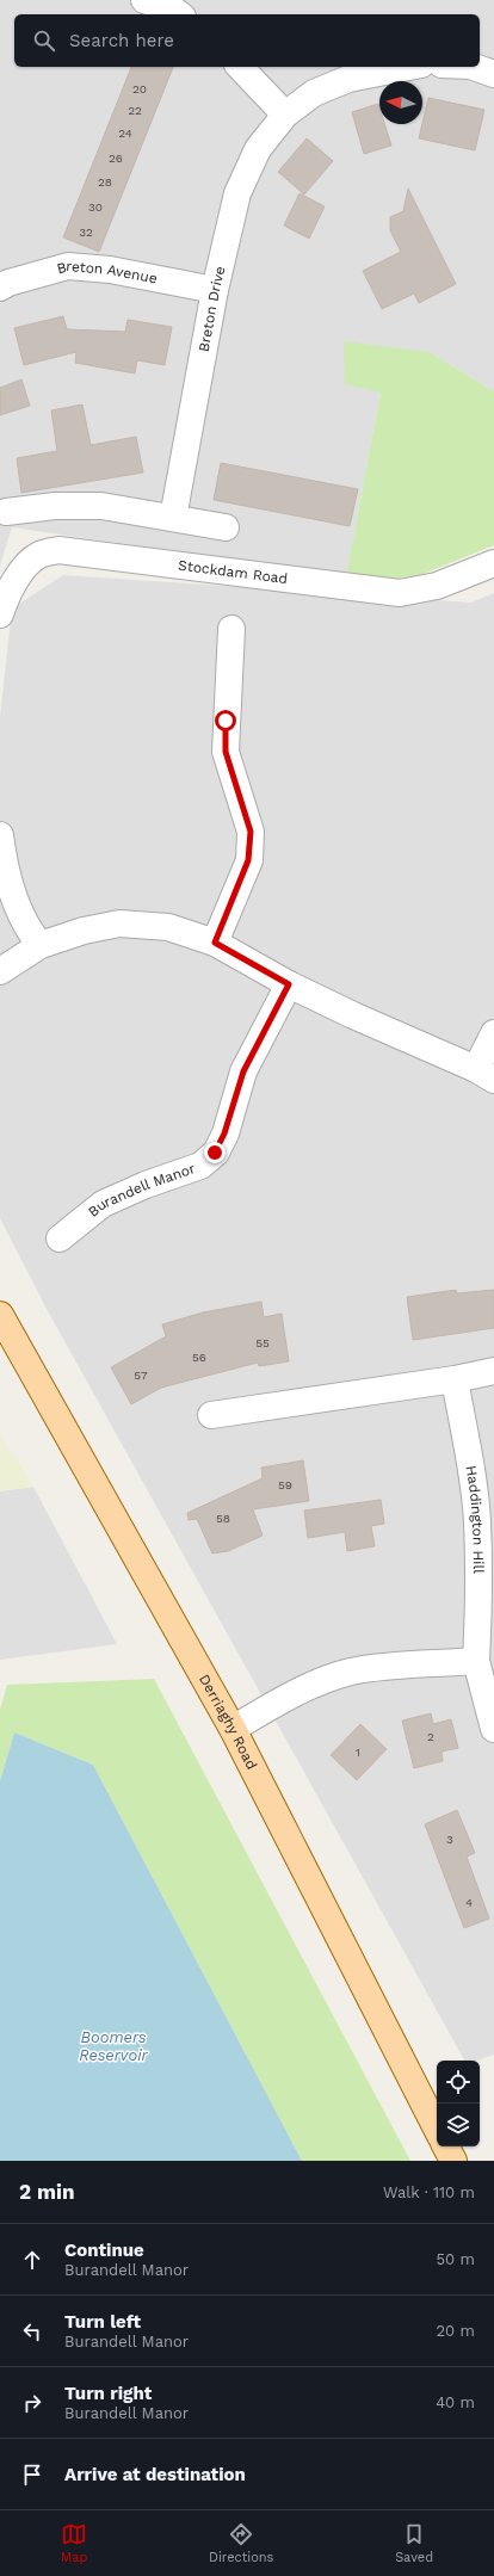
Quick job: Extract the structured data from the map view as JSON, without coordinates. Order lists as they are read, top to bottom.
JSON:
{
  "streets": {
    "main road": ["Derriaghy Road"],
    "street": [
      "Breton Avenue",
      "Breton Drive",
      "Stockdam Road",
      "Burandell Manor",
      "Haddington Hill"
    ]
  },
  "crossings": [
    ["Breton Avenue", "Breton Drive"]
  ],
  "water": ["Boomers Reservoir"],
  "house_numbers": [
    "20",
    "22",
    "24",
    "26",
    "28",
    "30",
    "32",
    "55",
    "56",
    "57",
    "59",
    "58",
    "2",
    "1",
    "3",
    "4"
  ],
  "north": "left",
  "page": {
    "search": "Search here",
    "heading": ["2 min", "Walk · 110 m"],
    "list": [
      ["Continue", "Burandell Manor", "50 m"],
      ["Turn left", "Burandell Manor", "20 m"],
      ["Turn right", "Burandell Manor", "40 m"],
      "Arrive at destination"
    ],
    "nav": ["Map", "Directions", "Saved"]
  }
}
